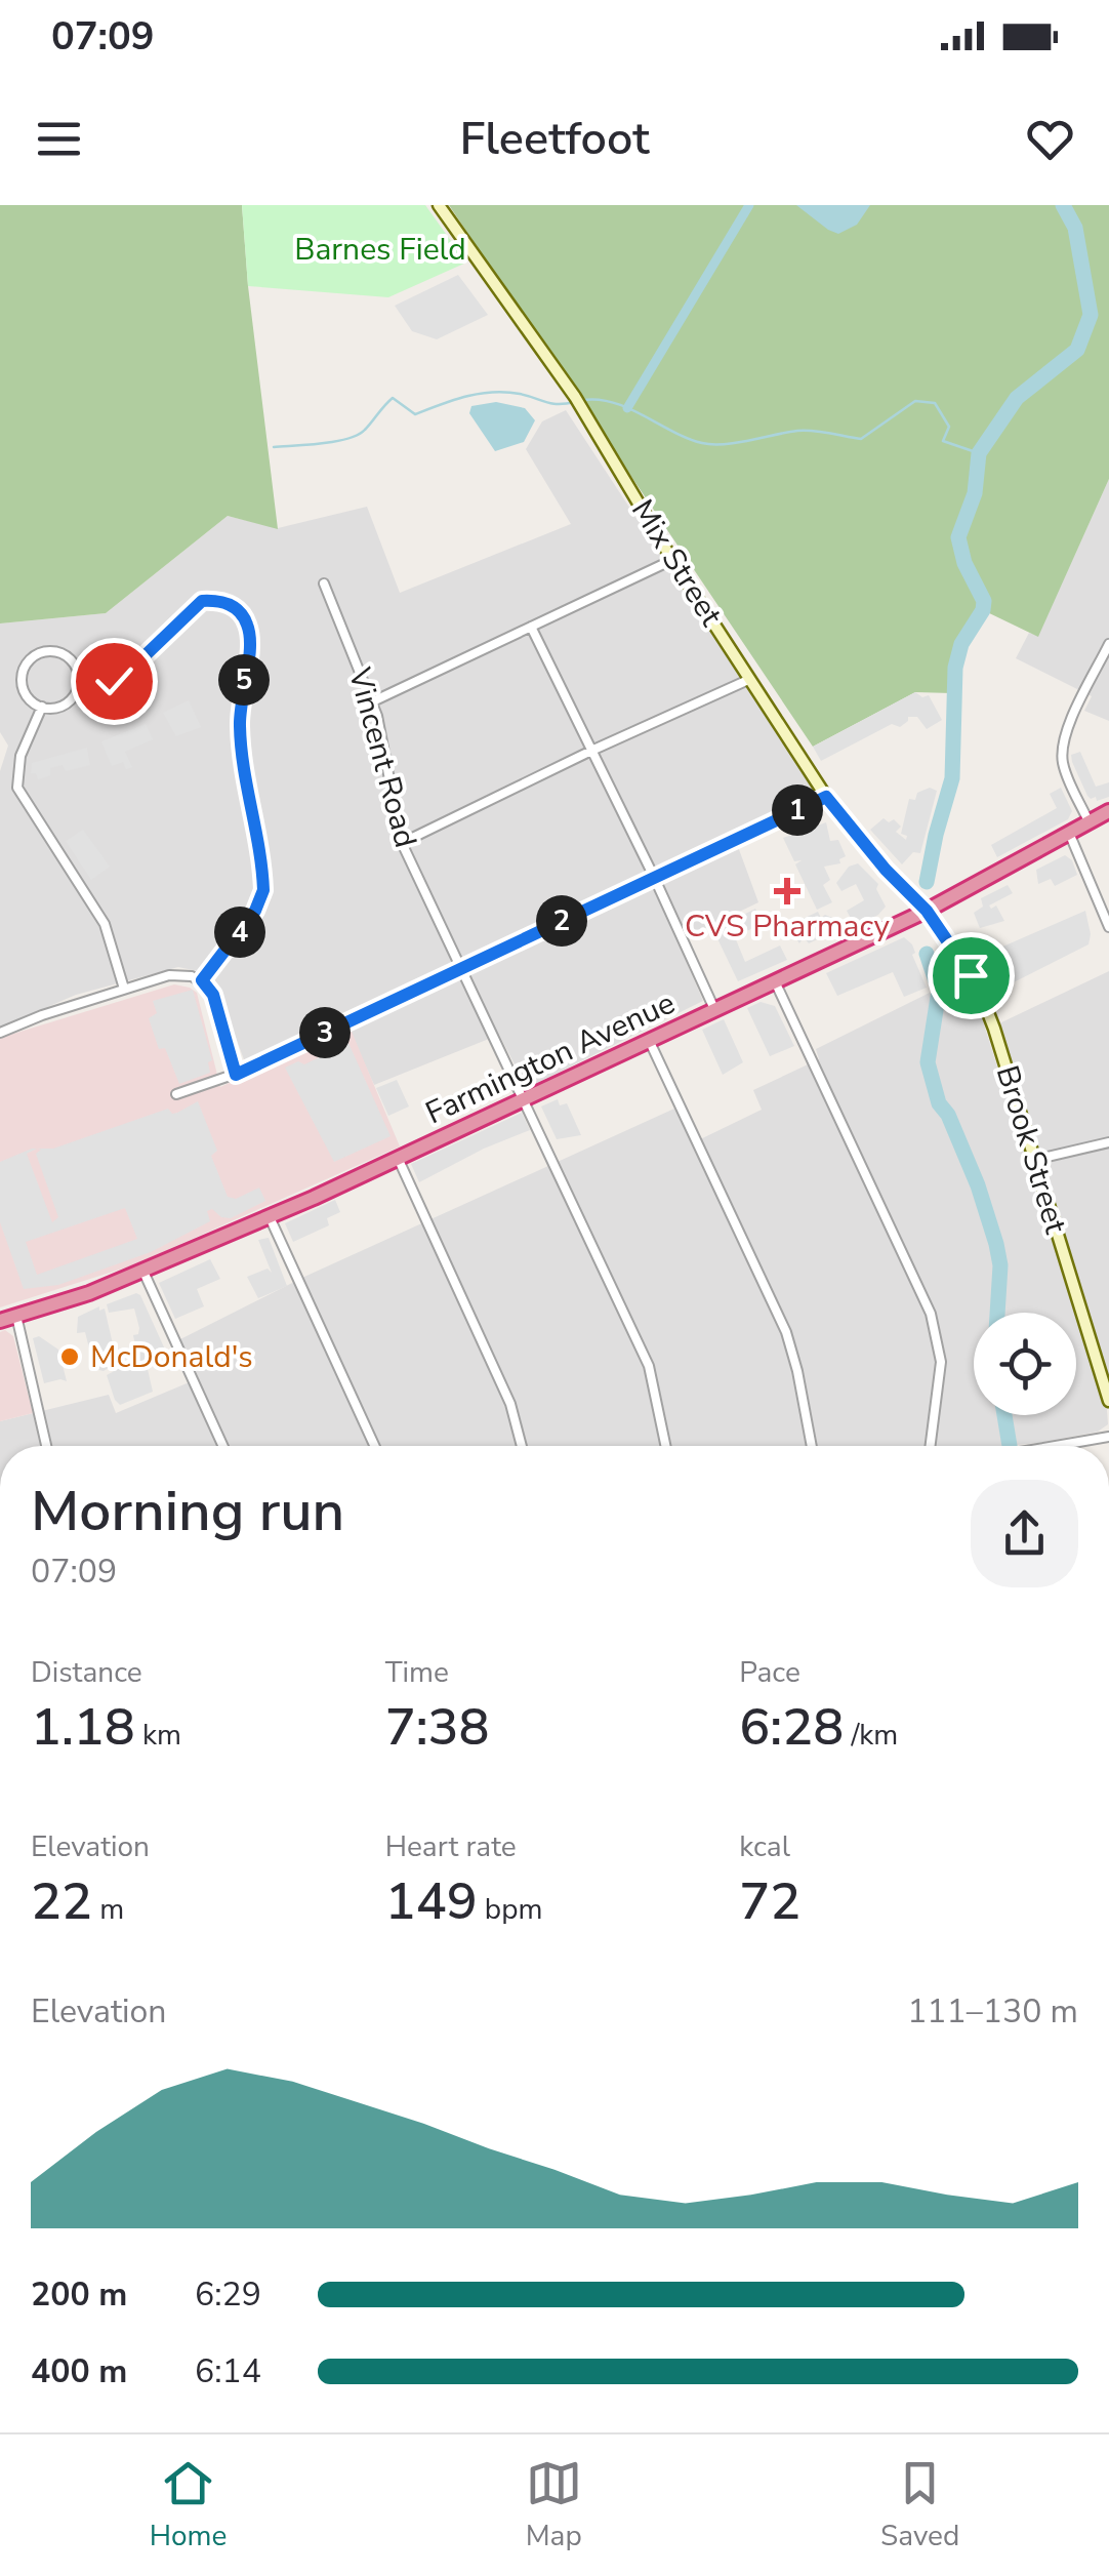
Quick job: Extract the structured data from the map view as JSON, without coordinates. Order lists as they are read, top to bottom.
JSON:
{
  "streets": {
    "highway": ["Farmington Avenue"],
    "main road": ["Mix Street", "Brook Street"],
    "street": ["Vincent Road"]
  },
  "crossings": [
    ["Mix Street", "Farmington Avenue"],
    ["Mix Street", "Brook Street"],
    ["Vincent Road", "Farmington Avenue"],
    ["Farmington Avenue", "Brook Street"]
  ],
  "parks": ["Barnes Field"],
  "places": {
    "health": ["CVS Pharmacy"],
    "other": ["McDonald's"]
  },
  "page": {
    "status": "07:09",
    "header": "Fleetfoot",
    "pins": [
      "5",
      "1",
      "2",
      "4",
      "3"
    ],
    "heading": ["Morning run", "07:09"],
    "stats": [
      ["Distance", "1.18 km"],
      ["Time", "7:38"],
      ["Pace", "6:28 /km"],
      ["Elevation", "22 m"],
      ["Heart rate", "149 bpm"],
      ["kcal", "72"]
    ],
    "chart": ["Elevation", "111–130 m"],
    "list": [
      {
        "name": "200 m",
        "note": "6:29"
      },
      {
        "name": "400 m",
        "note": "6:14"
      }
    ],
    "tabs": ["Home", "Map", "Saved"]
  }
}
